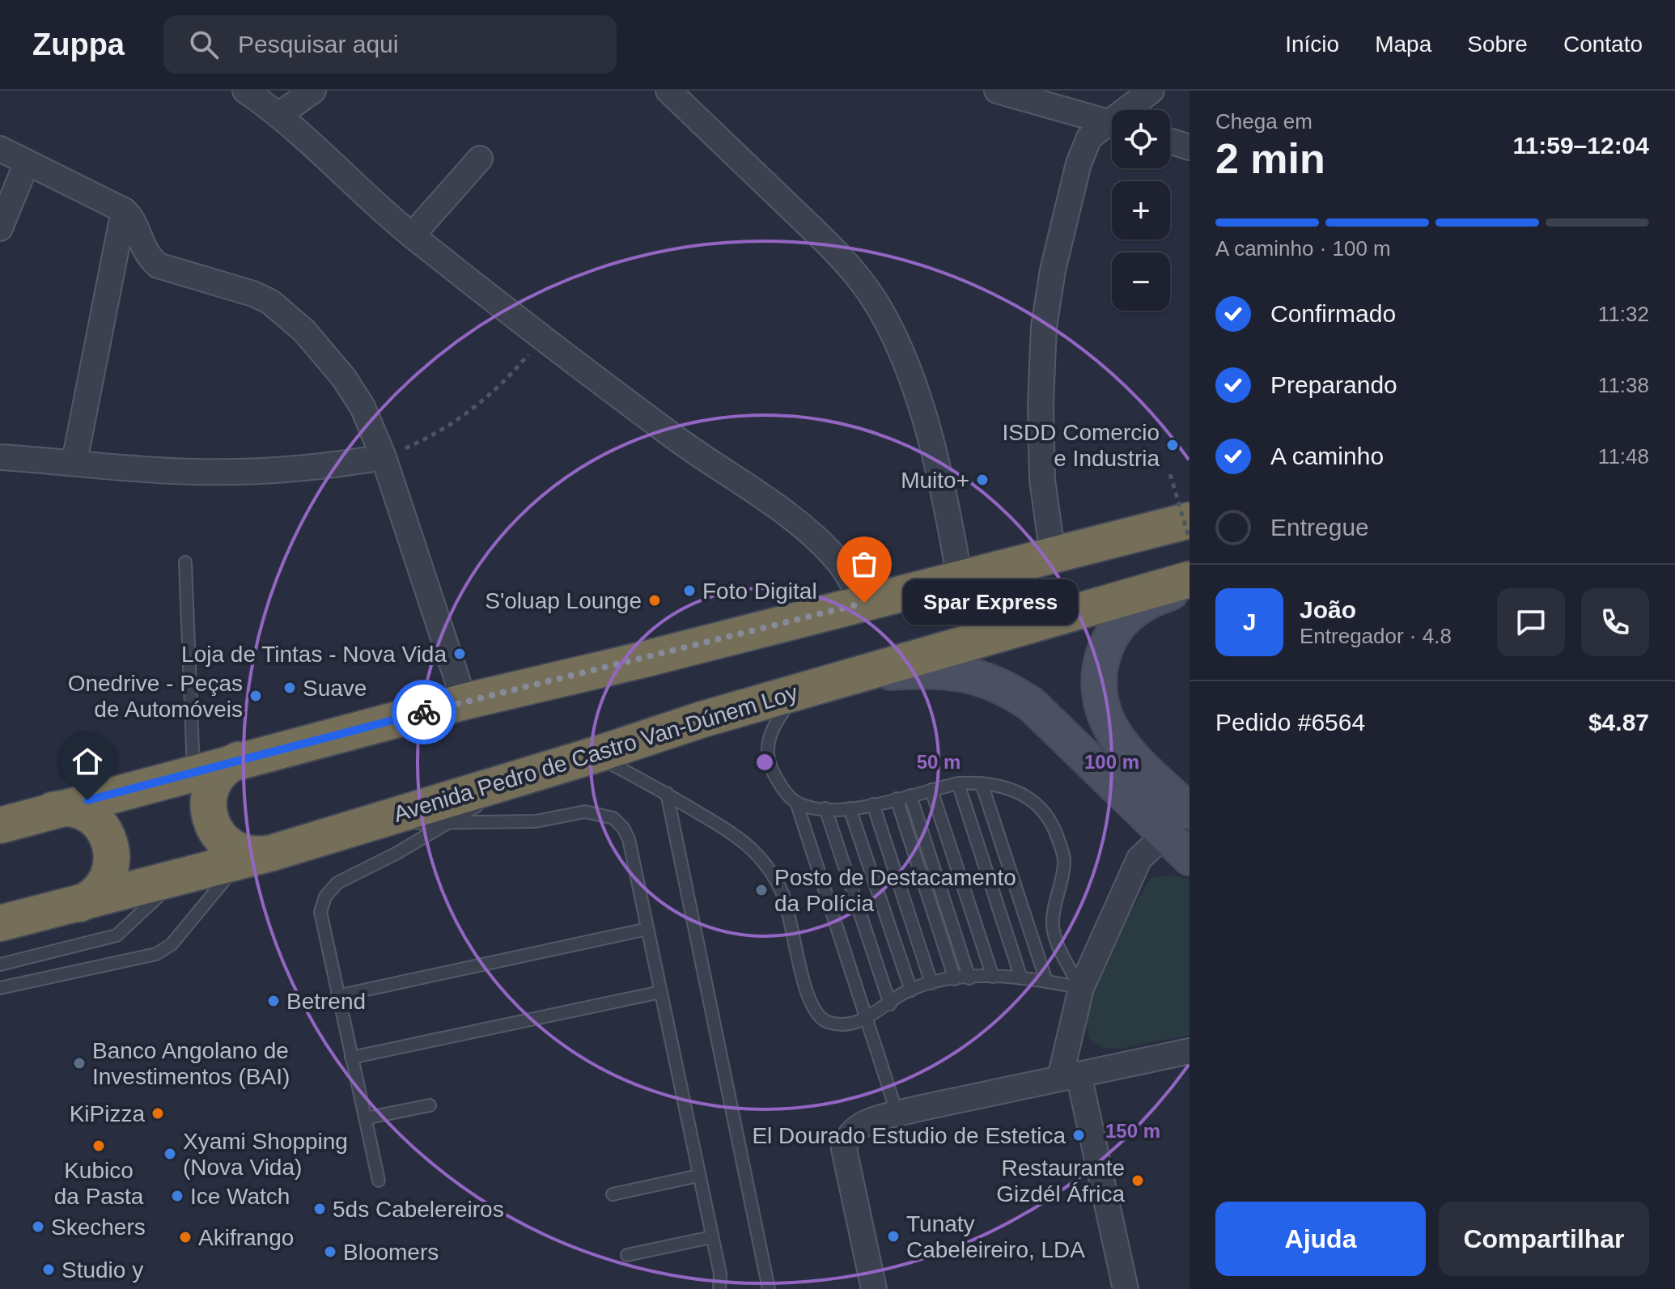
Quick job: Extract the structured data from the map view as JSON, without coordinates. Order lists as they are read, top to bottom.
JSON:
{
  "streets": {
    "highway": ["Avenida Pedro de Castro Van-Dúnem Loy"]
  },
  "places": [
    "ISDD Comercio e Industria",
    "Muito+",
    "Foto Digital",
    "S'oluap Lounge",
    "Spar Express",
    "Loja de Tintas - Nova Vida",
    "Suave",
    "Onedrive - Peças de Automóveis",
    "Posto de Destacamento da Polícia",
    "Betrend",
    "Banco Angolano de Investimentos (BAI)",
    "KiPizza",
    "El Dourado Estudio de Estetica",
    "Kubico da Pasta",
    "Xyami Shopping (Nova Vida)",
    "Restaurante Gizdél África",
    "Ice Watch",
    "5ds Cabelereiros",
    "Skechers",
    "Tunaty Cabeleireiro, LDA",
    "Akifrango",
    "Bloomers",
    "Studio y"
  ],
  "page": {
    "header": "Zuppa",
    "search": "Pesquisar aqui",
    "nav": [
      "Início",
      "Mapa",
      "Sobre",
      "Contato"
    ],
    "heading": ["2 min", "Chega em", "11:59–12:04"],
    "panel": [
      "João",
      "Entregador · 4.8",
      "Pedido #6564",
      "$4.87"
    ],
    "map_buttons": ["+", "−"],
    "bar": "A caminho · 100 m",
    "list": [
      ["Confirmado", "11:32"],
      ["Preparando", "11:38"],
      ["A caminho", "11:48"],
      "Entregue"
    ],
    "bubble": "Spar Express",
    "round": "J",
    "buttons": ["Ajuda", "Compartilhar"]
  },
  "rings": ["50 m", "100 m", "150 m"]
}
